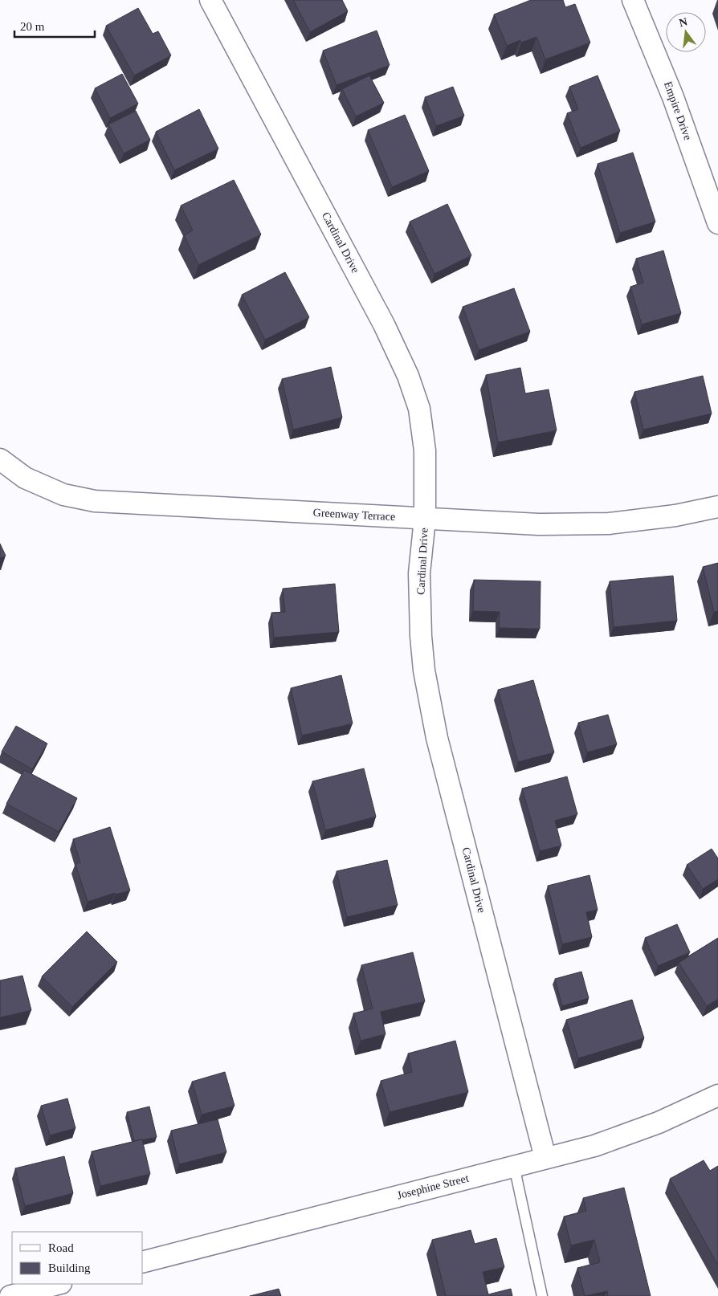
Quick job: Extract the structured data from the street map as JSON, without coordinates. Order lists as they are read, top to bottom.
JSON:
{
  "streets": {
    "street": [
      "Empire Drive",
      "Cardinal Drive",
      "Greenway Terrace",
      "Josephine Street"
    ]
  },
  "crossings": [
    ["Cardinal Drive", "Greenway Terrace"],
    ["Cardinal Drive", "Josephine Street"]
  ],
  "legend": ["Road", "Building"],
  "scale_bar": "20 m",
  "north": "top"
}
